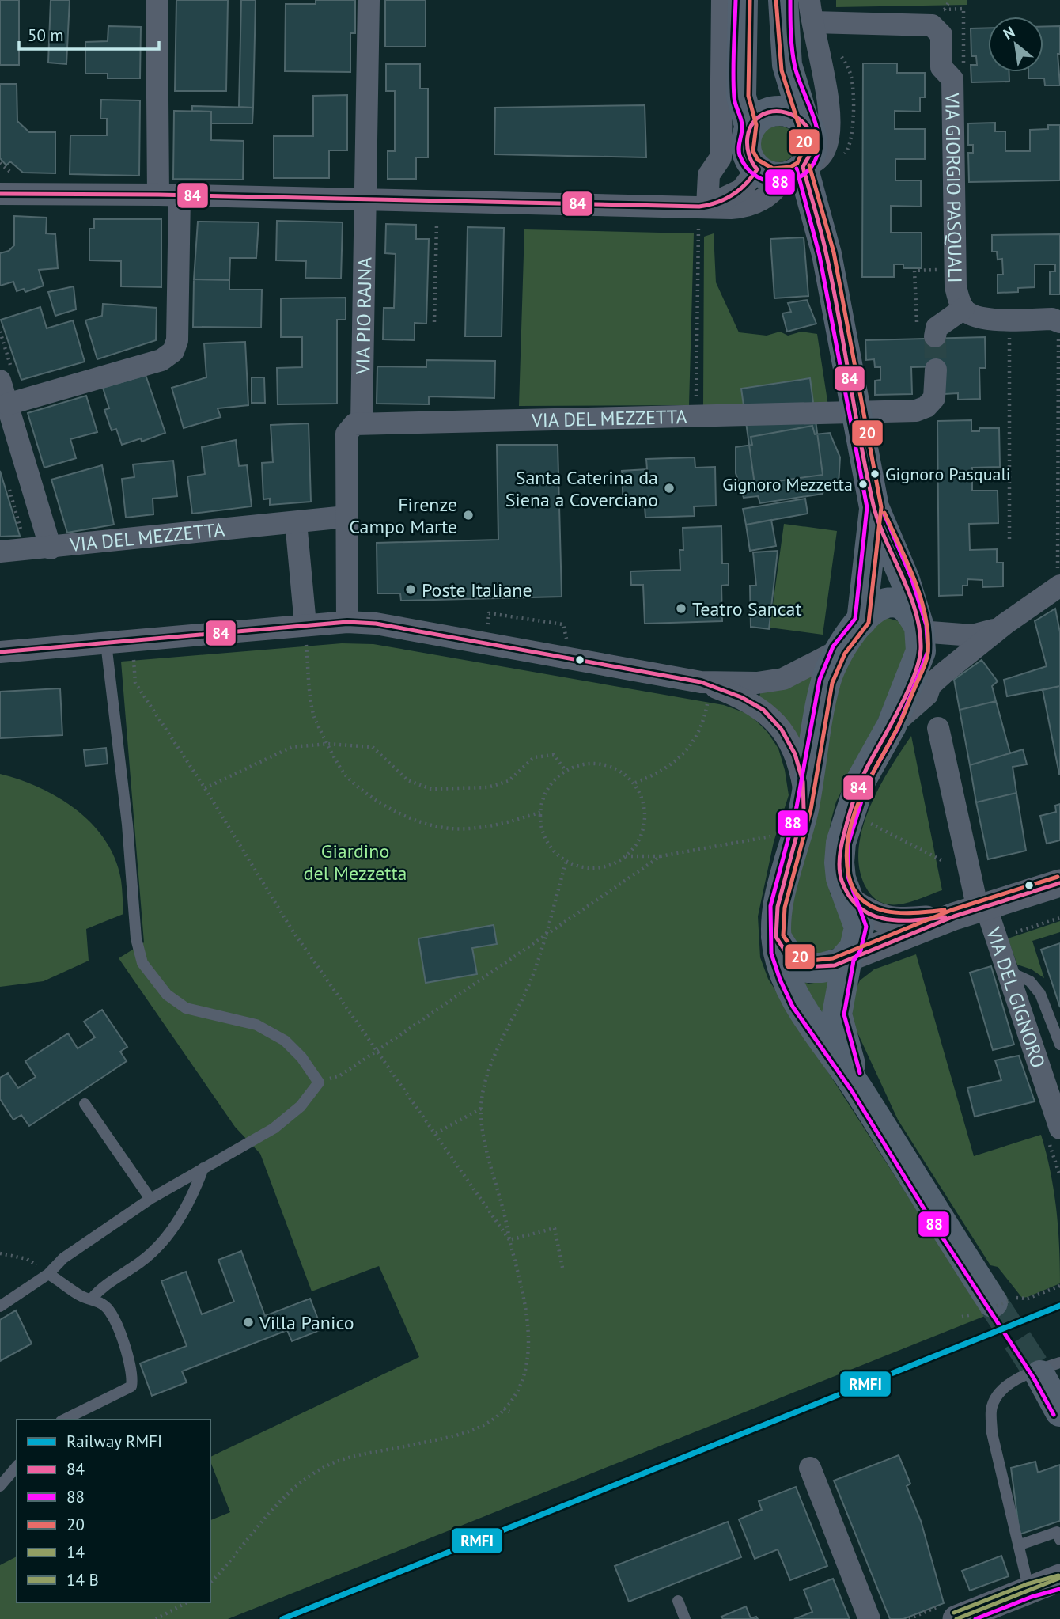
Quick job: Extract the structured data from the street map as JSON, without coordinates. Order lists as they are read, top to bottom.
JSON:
{
  "streets": {
    "street": [
      "VIA GIORGIO PASQUALI",
      "VIA PIO RAJNA",
      "VIA DEL MEZZETTA",
      "VIA DEL GIGNORO"
    ]
  },
  "crossings": [
    ["VIA PIO RAJNA", "VIA DEL MEZZETTA"]
  ],
  "parks": ["Giardino del Mezzetta"],
  "places": [
    "Gignoro Pasquali",
    "Gignoro Mezzetta",
    "Santa Caterina da Siena a Coverciano",
    "Firenze Campo Marte",
    "Poste Italiane",
    "Teatro Sancat",
    "Villa Panico"
  ],
  "lines": [
    "transit line 88",
    "transit line 20",
    "transit line 84",
    "rail line RMFI",
    "transit line 14"
  ],
  "legend": [
    "Railway RMFI",
    "84",
    "88",
    "20",
    "14",
    "14 B"
  ],
  "scale_bar": "50 m",
  "north": "top left"
}
